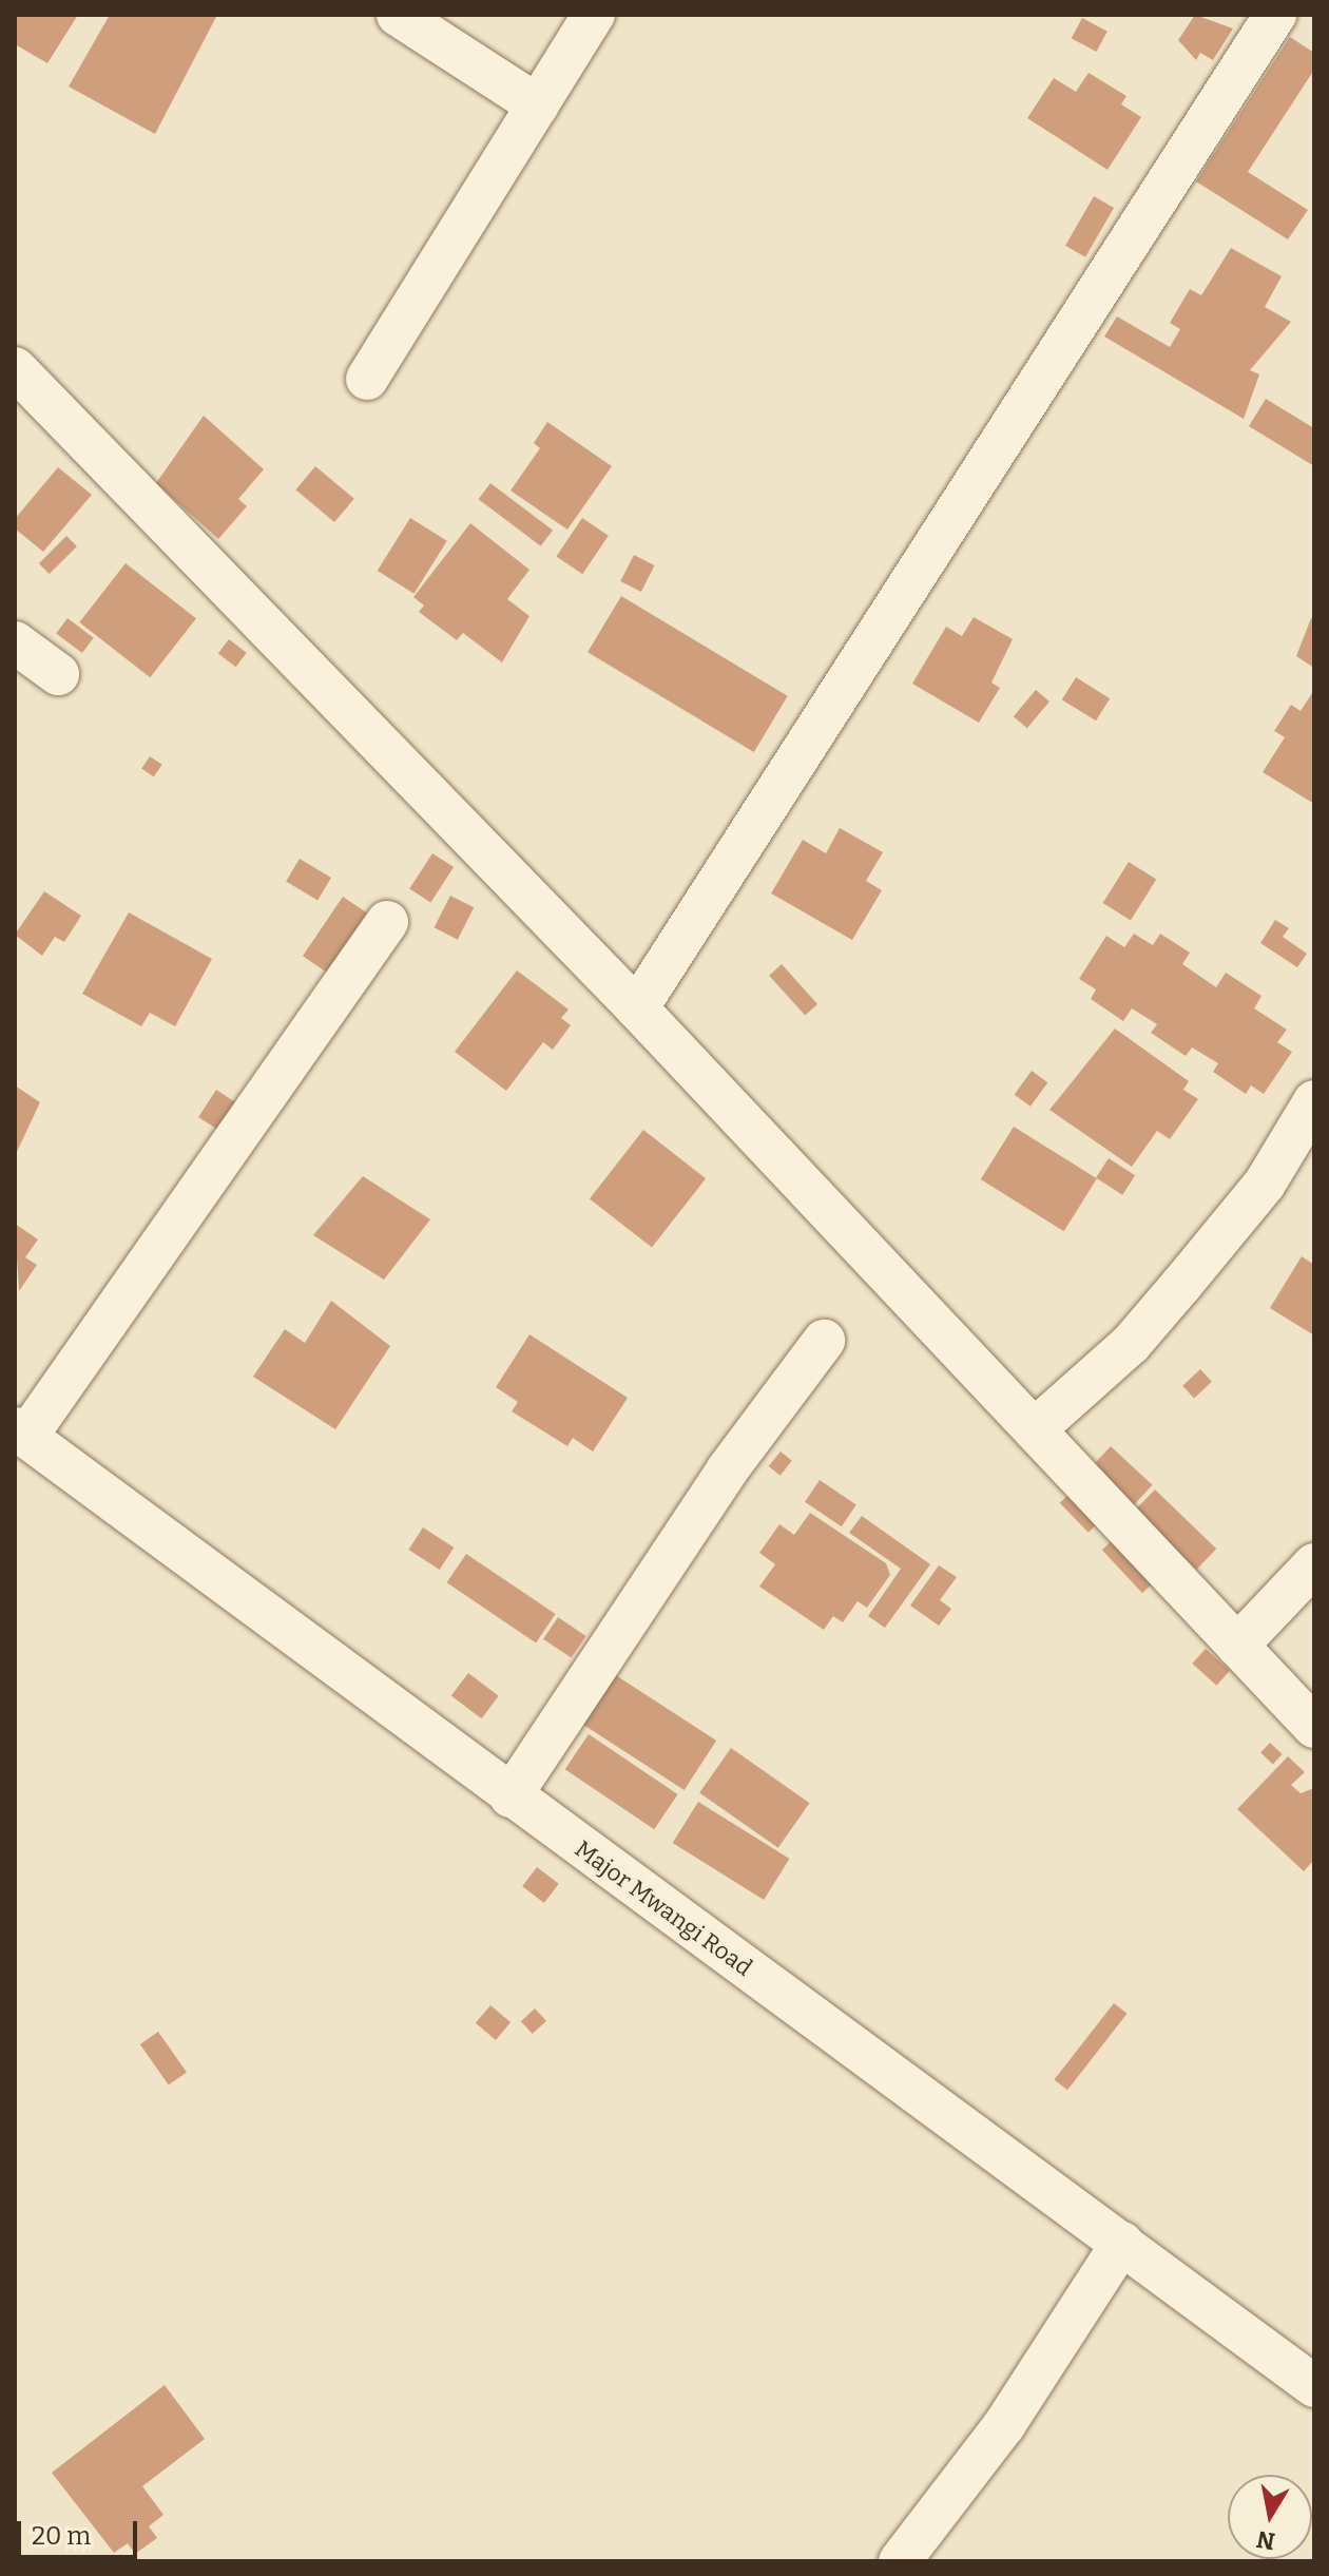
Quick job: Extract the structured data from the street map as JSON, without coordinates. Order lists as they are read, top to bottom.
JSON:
{
  "streets": {
    "street": ["Major Mwangi Road"]
  },
  "scale_bar": "20 m",
  "north": "bottom"
}
